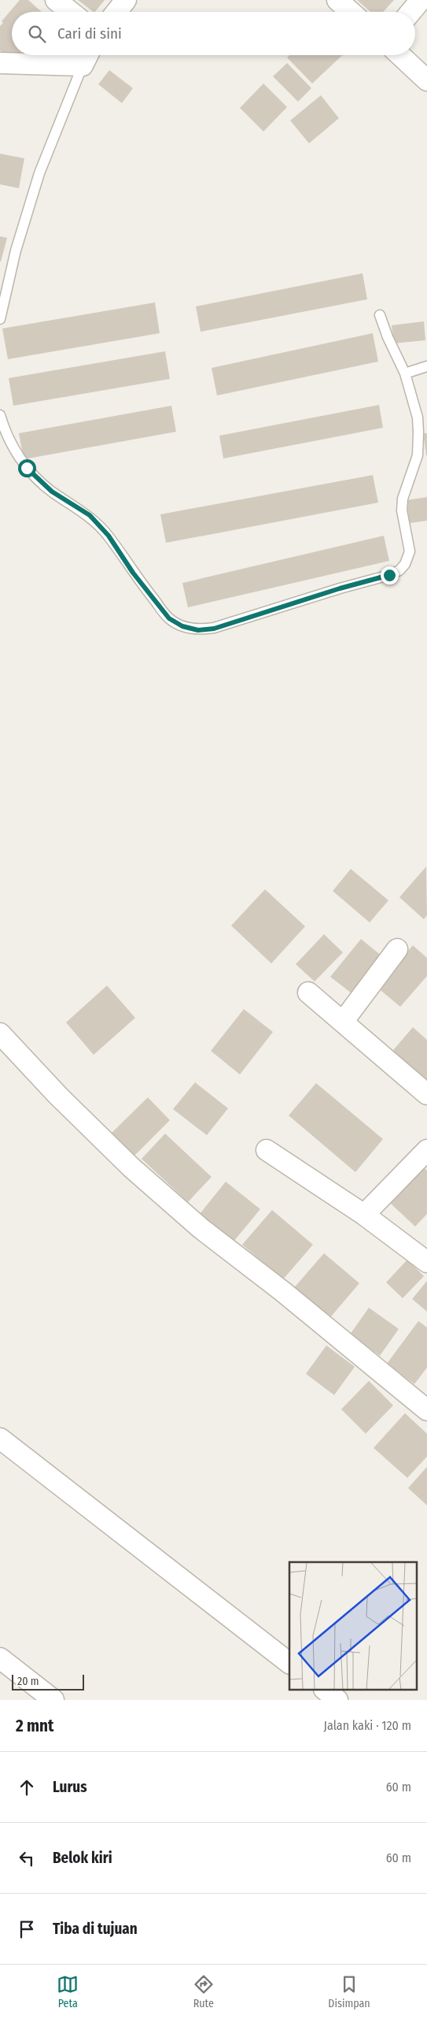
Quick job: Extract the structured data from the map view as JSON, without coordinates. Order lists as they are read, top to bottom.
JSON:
{
  "scale_bar": "20 m",
  "page": {
    "search": "Cari di sini",
    "scale": "20 m",
    "heading": ["2 mnt", "Jalan kaki · 120 m"],
    "list": [
      ["Lurus", "60 m"],
      ["Belok kiri", "60 m"],
      "Tiba di tujuan"
    ],
    "nav": ["Peta", "Rute", "Disimpan"]
  }
}
